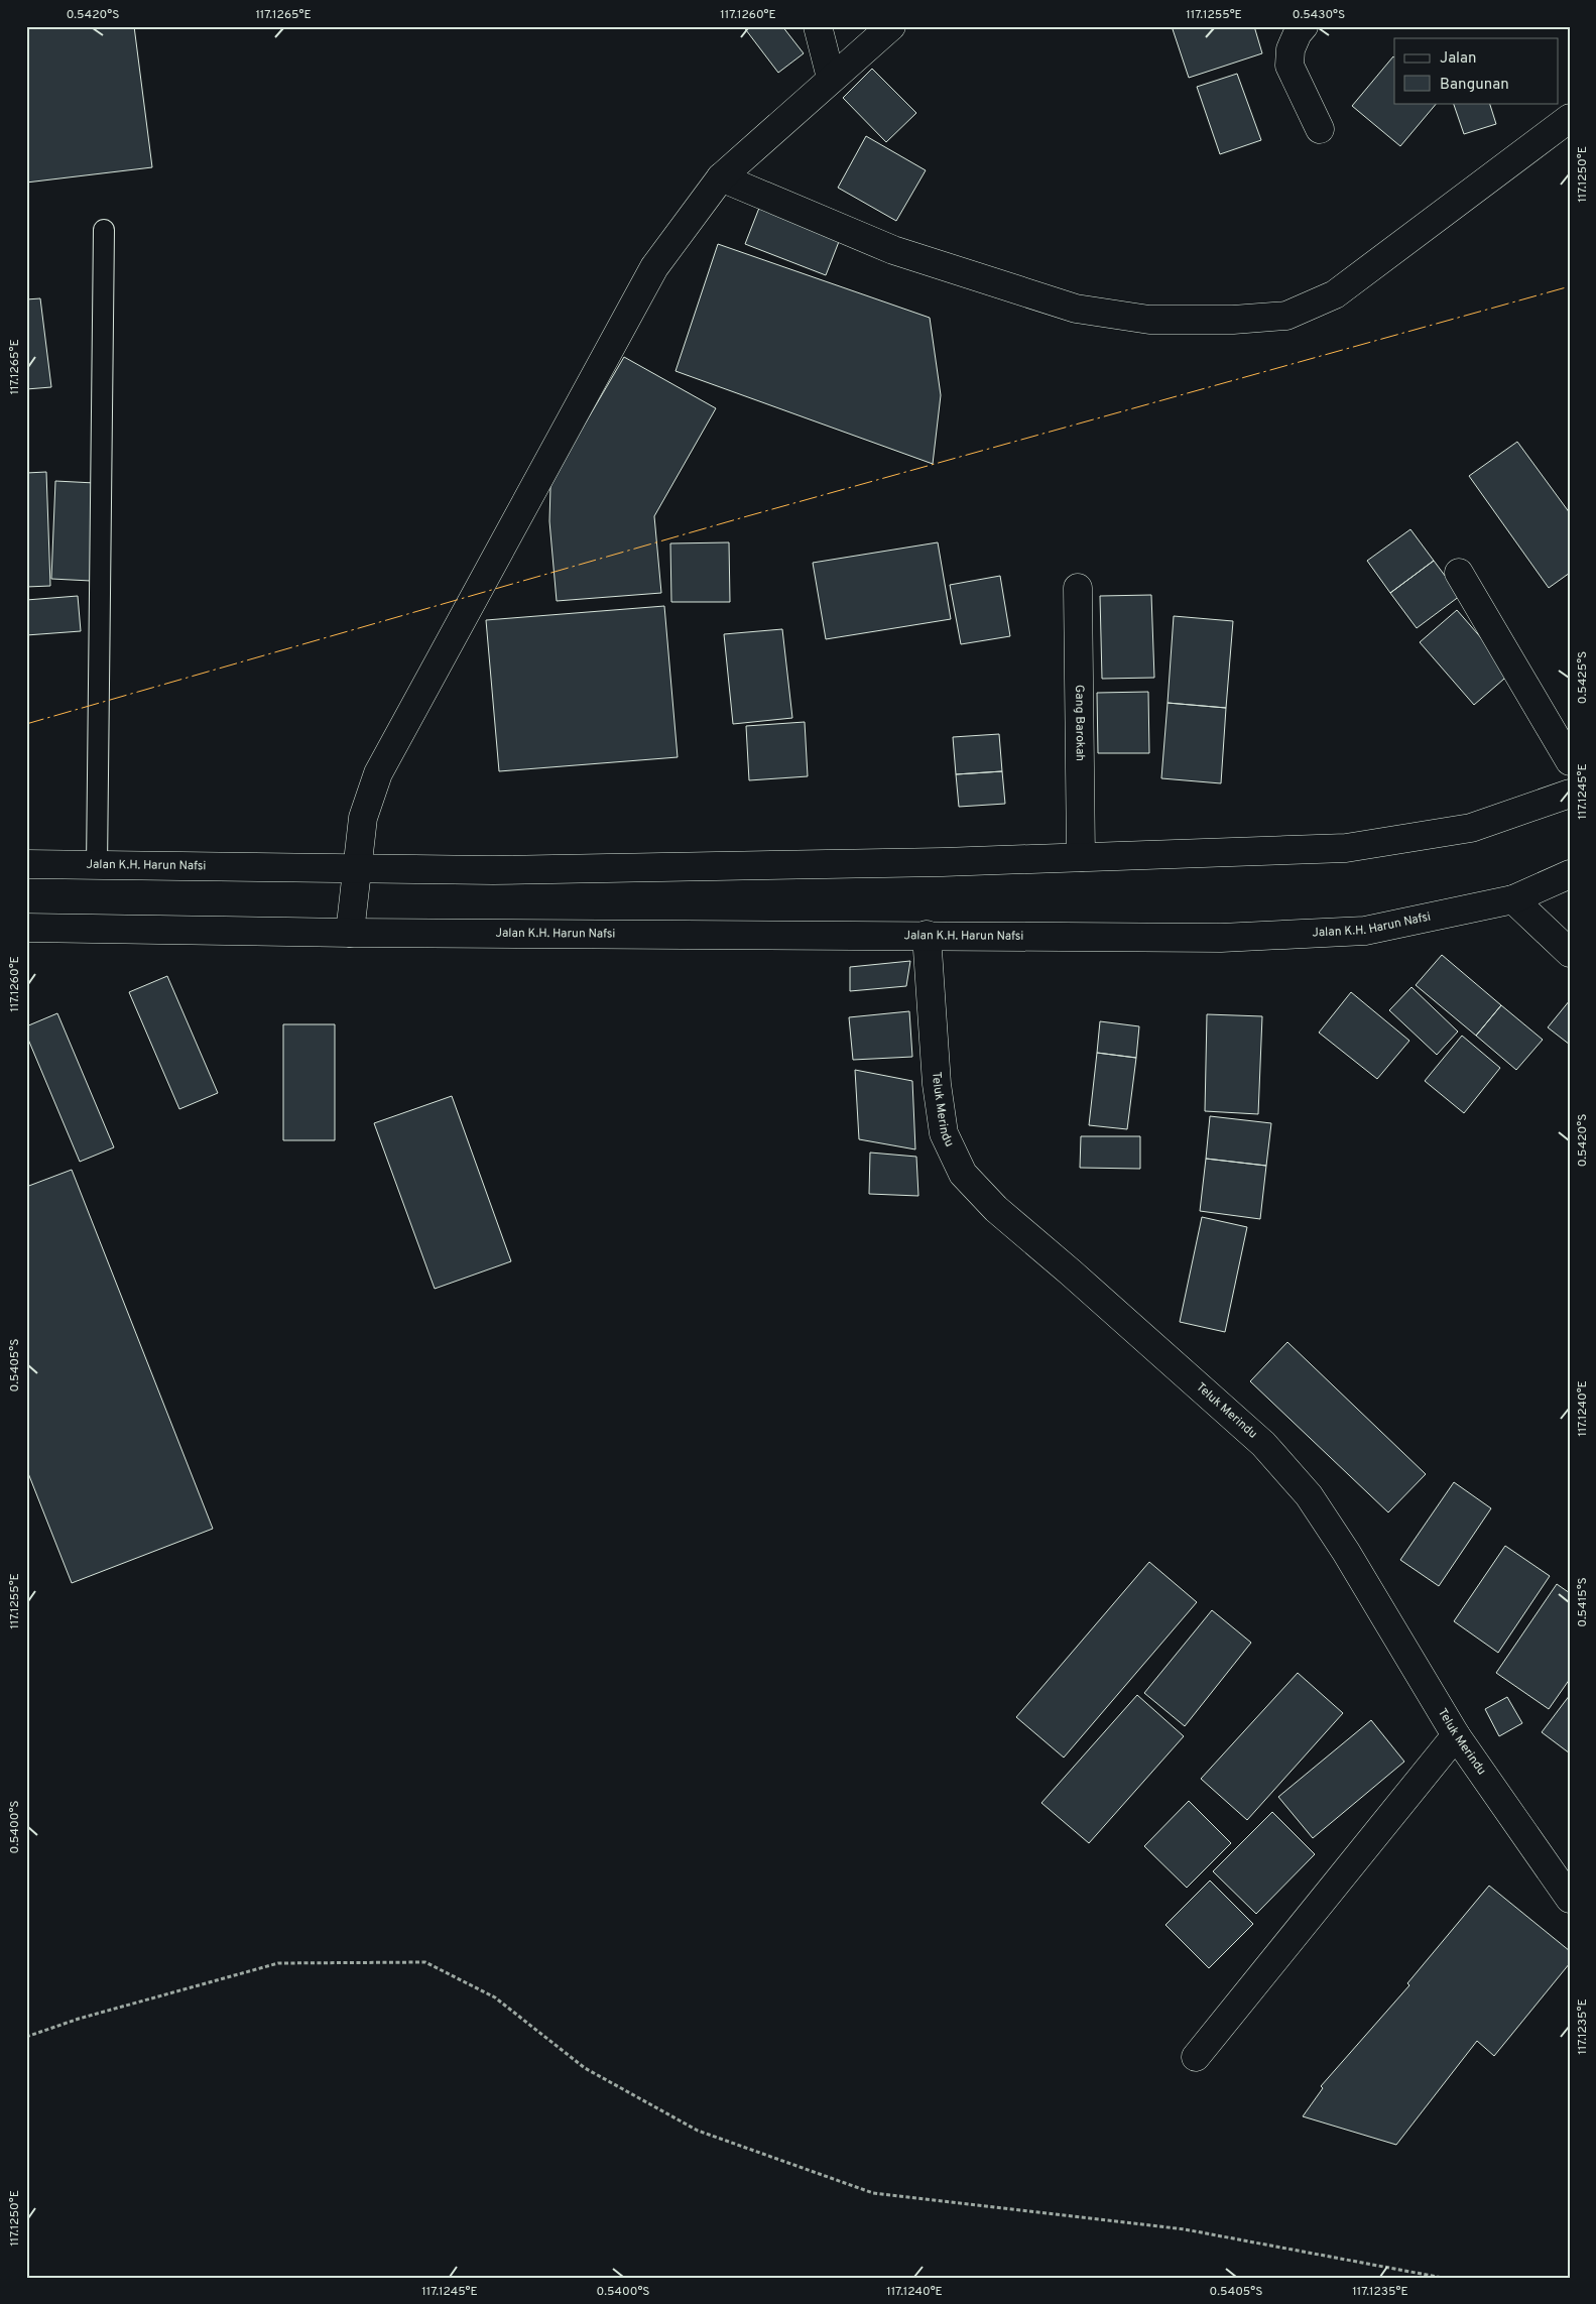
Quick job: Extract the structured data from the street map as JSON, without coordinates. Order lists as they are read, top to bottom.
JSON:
{
  "streets": {
    "street": ["Gang Barokah", "Jalan K.H. Harun Nafsi", "Teluk Merindu"]
  },
  "crossings": [
    ["Gang Barokah", "Jalan K.H. Harun Nafsi"],
    ["Jalan K.H. Harun Nafsi", "Teluk Merindu"]
  ],
  "legend": ["Jalan", "Bangunan"],
  "coordinates": [
    "0.5420°S",
    "117.1265°E",
    "117.1260°E",
    "117.1255°E",
    "0.5430°S",
    "117.1250°E",
    "0.5425°S",
    "117.1245°E",
    "0.5405°S",
    "117.1240°E",
    "0.5415°S",
    "0.5400°S",
    "117.1235°E"
  ]
}
